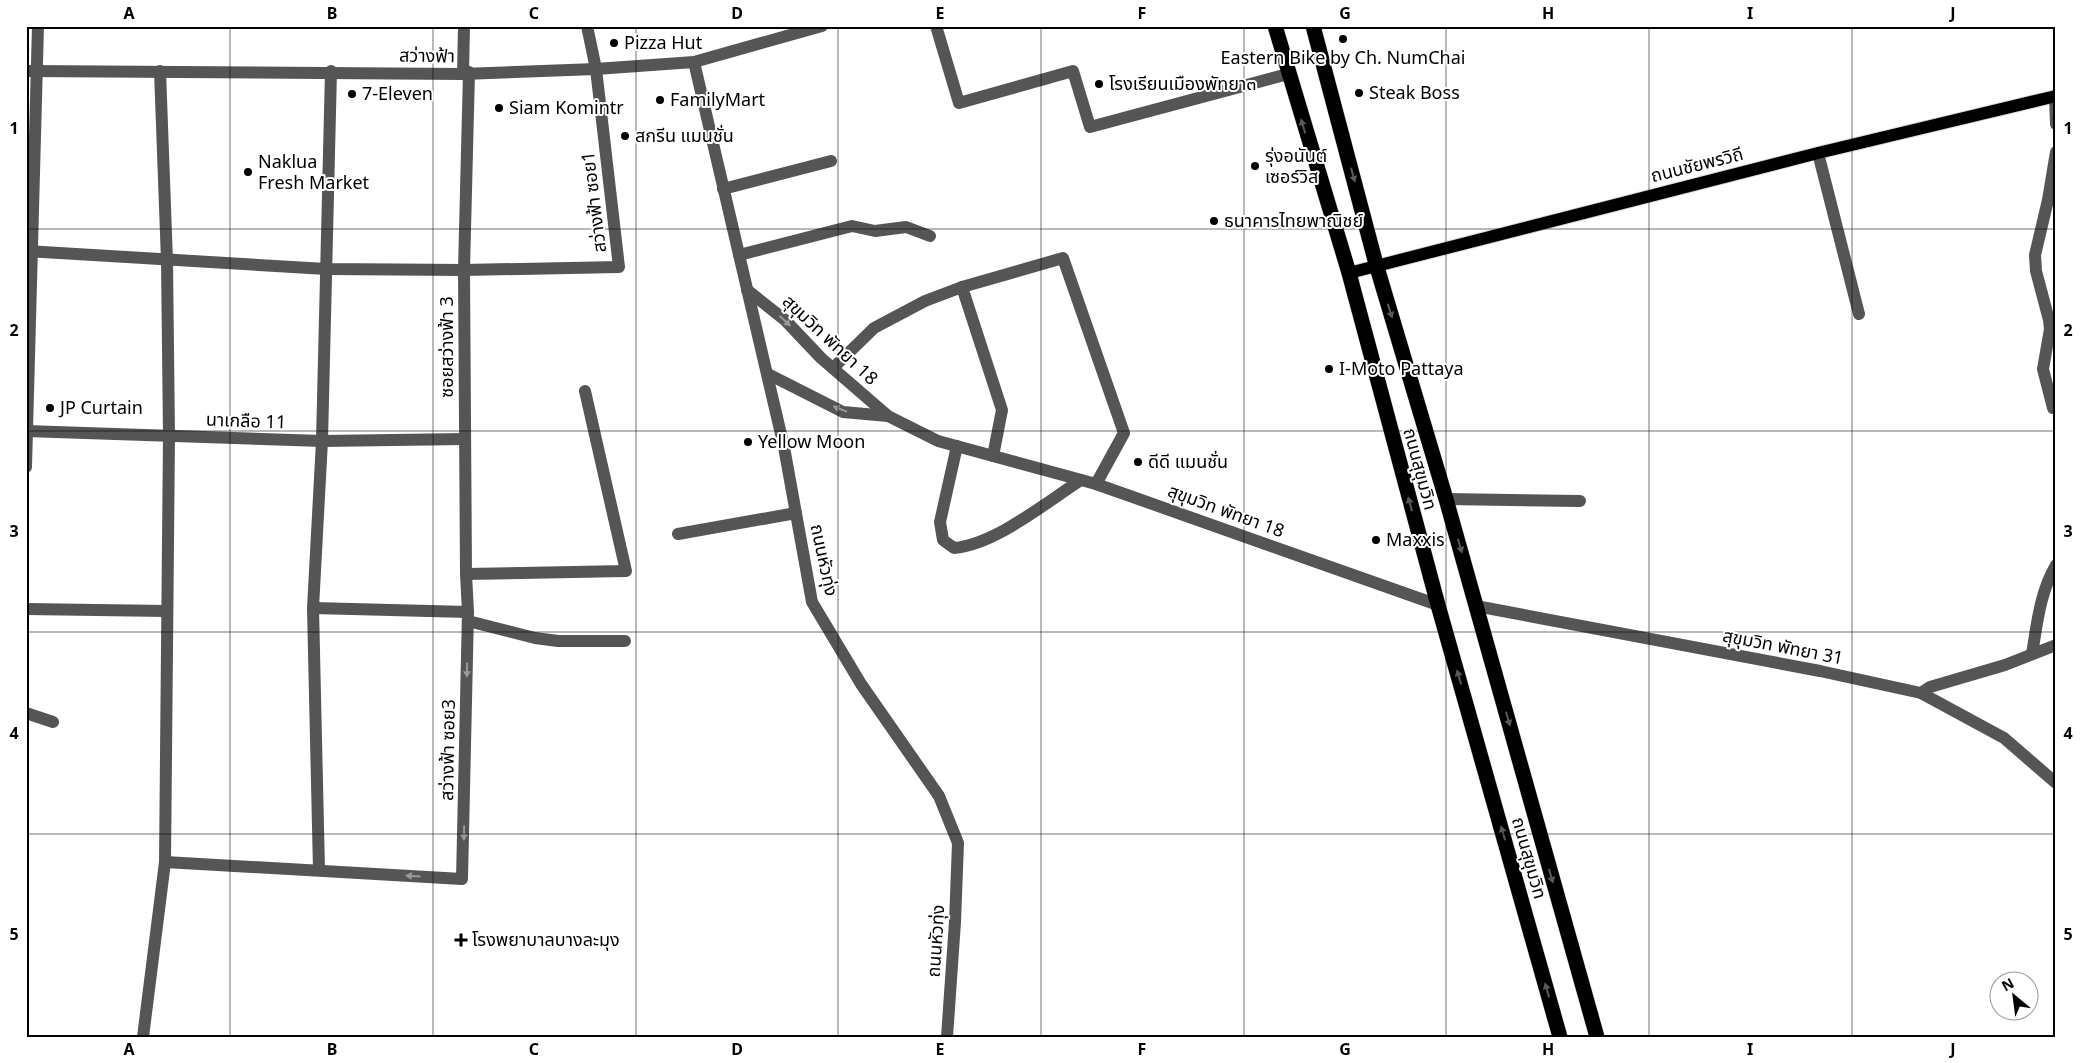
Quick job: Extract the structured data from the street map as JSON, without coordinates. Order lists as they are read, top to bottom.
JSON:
{
  "streets": {
    "highway": ["ถนนสุขุมวิท"],
    "main road": ["ถนนชัยพรวิถี"],
    "street": [
      "สว่างฟ้า",
      "สว่างฟ้า ซอย1",
      "สุขุมวิท พัทยา 18",
      "ซอยสว่างฟ้า 3",
      "นาเกลือ 11",
      "ถนนหัวทุ่ง",
      "สุขุมวิท พัทยา 31",
      "สว่างฟ้า ซอย3"
    ]
  },
  "crossings": [
    ["สว่างฟ้า", "สว่างฟ้า ซอย1"],
    ["สว่างฟ้า", "ซอยสว่างฟ้า 3"],
    ["สว่างฟ้า", "ถนนหัวทุ่ง"],
    ["ถนนชัยพรวิถี", "ถนนสุขุมวิท"],
    ["สว่างฟ้า ซอย1", "ซอยสว่างฟ้า 3"],
    ["สุขุมวิท พัทยา 18", "ถนนสุขุมวิท"],
    ["สุขุมวิท พัทยา 18", "ถนนหัวทุ่ง"],
    ["ซอยสว่างฟ้า 3", "นาเกลือ 11"],
    ["ซอยสว่างฟ้า 3", "สว่างฟ้า ซอย3"],
    ["ถนนสุขุมวิท", "สุขุมวิท พัทยา 31"]
  ],
  "places": {
    "other": [
      "Eastern Bike by Ch. NumChai",
      "Pizza Hut",
      "โรงเรียนเมืองพัทยา๓",
      "Steak Boss",
      "7-Eleven",
      "FamilyMart",
      "Siam Komintr",
      "สกรีน แมนชั่น",
      "รุ่งอนันต์ เซอร์วิส",
      "Naklua Fresh Market",
      "ธนาคารไทยพาณิชย์",
      "I-Moto Pattaya",
      "JP Curtain",
      "Yellow Moon",
      "ดีดี แมนชั่น",
      "Maxxis"
    ],
    "health": ["โรงพยาบาลบางละมุง"]
  },
  "north": "top left",
  "grid": {
    "columns": [
      "A",
      "B",
      "C",
      "D",
      "E",
      "F",
      "G",
      "H",
      "I",
      "J"
    ],
    "rows": [
      "1",
      "2",
      "3",
      "4",
      "5"
    ]
  }
}
